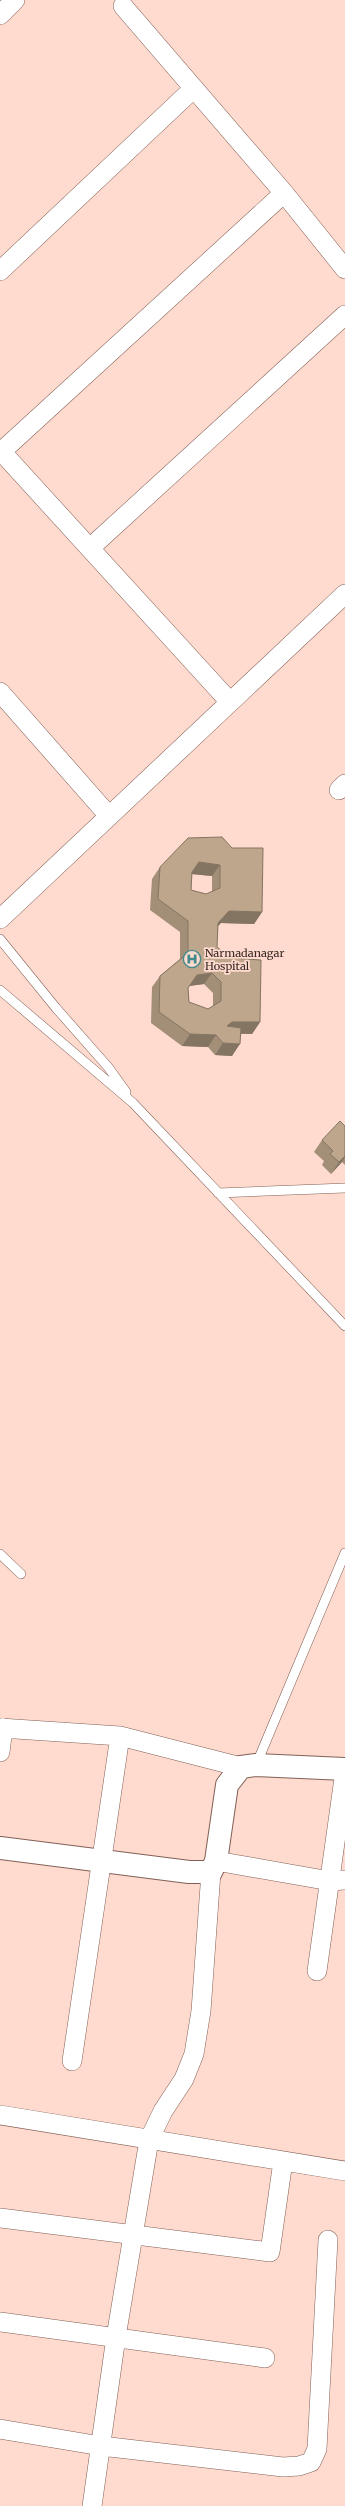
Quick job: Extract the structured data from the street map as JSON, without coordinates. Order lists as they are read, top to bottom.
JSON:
{
  "places": {
    "hospital": ["Narmadanagar Hospital"]
  }
}
